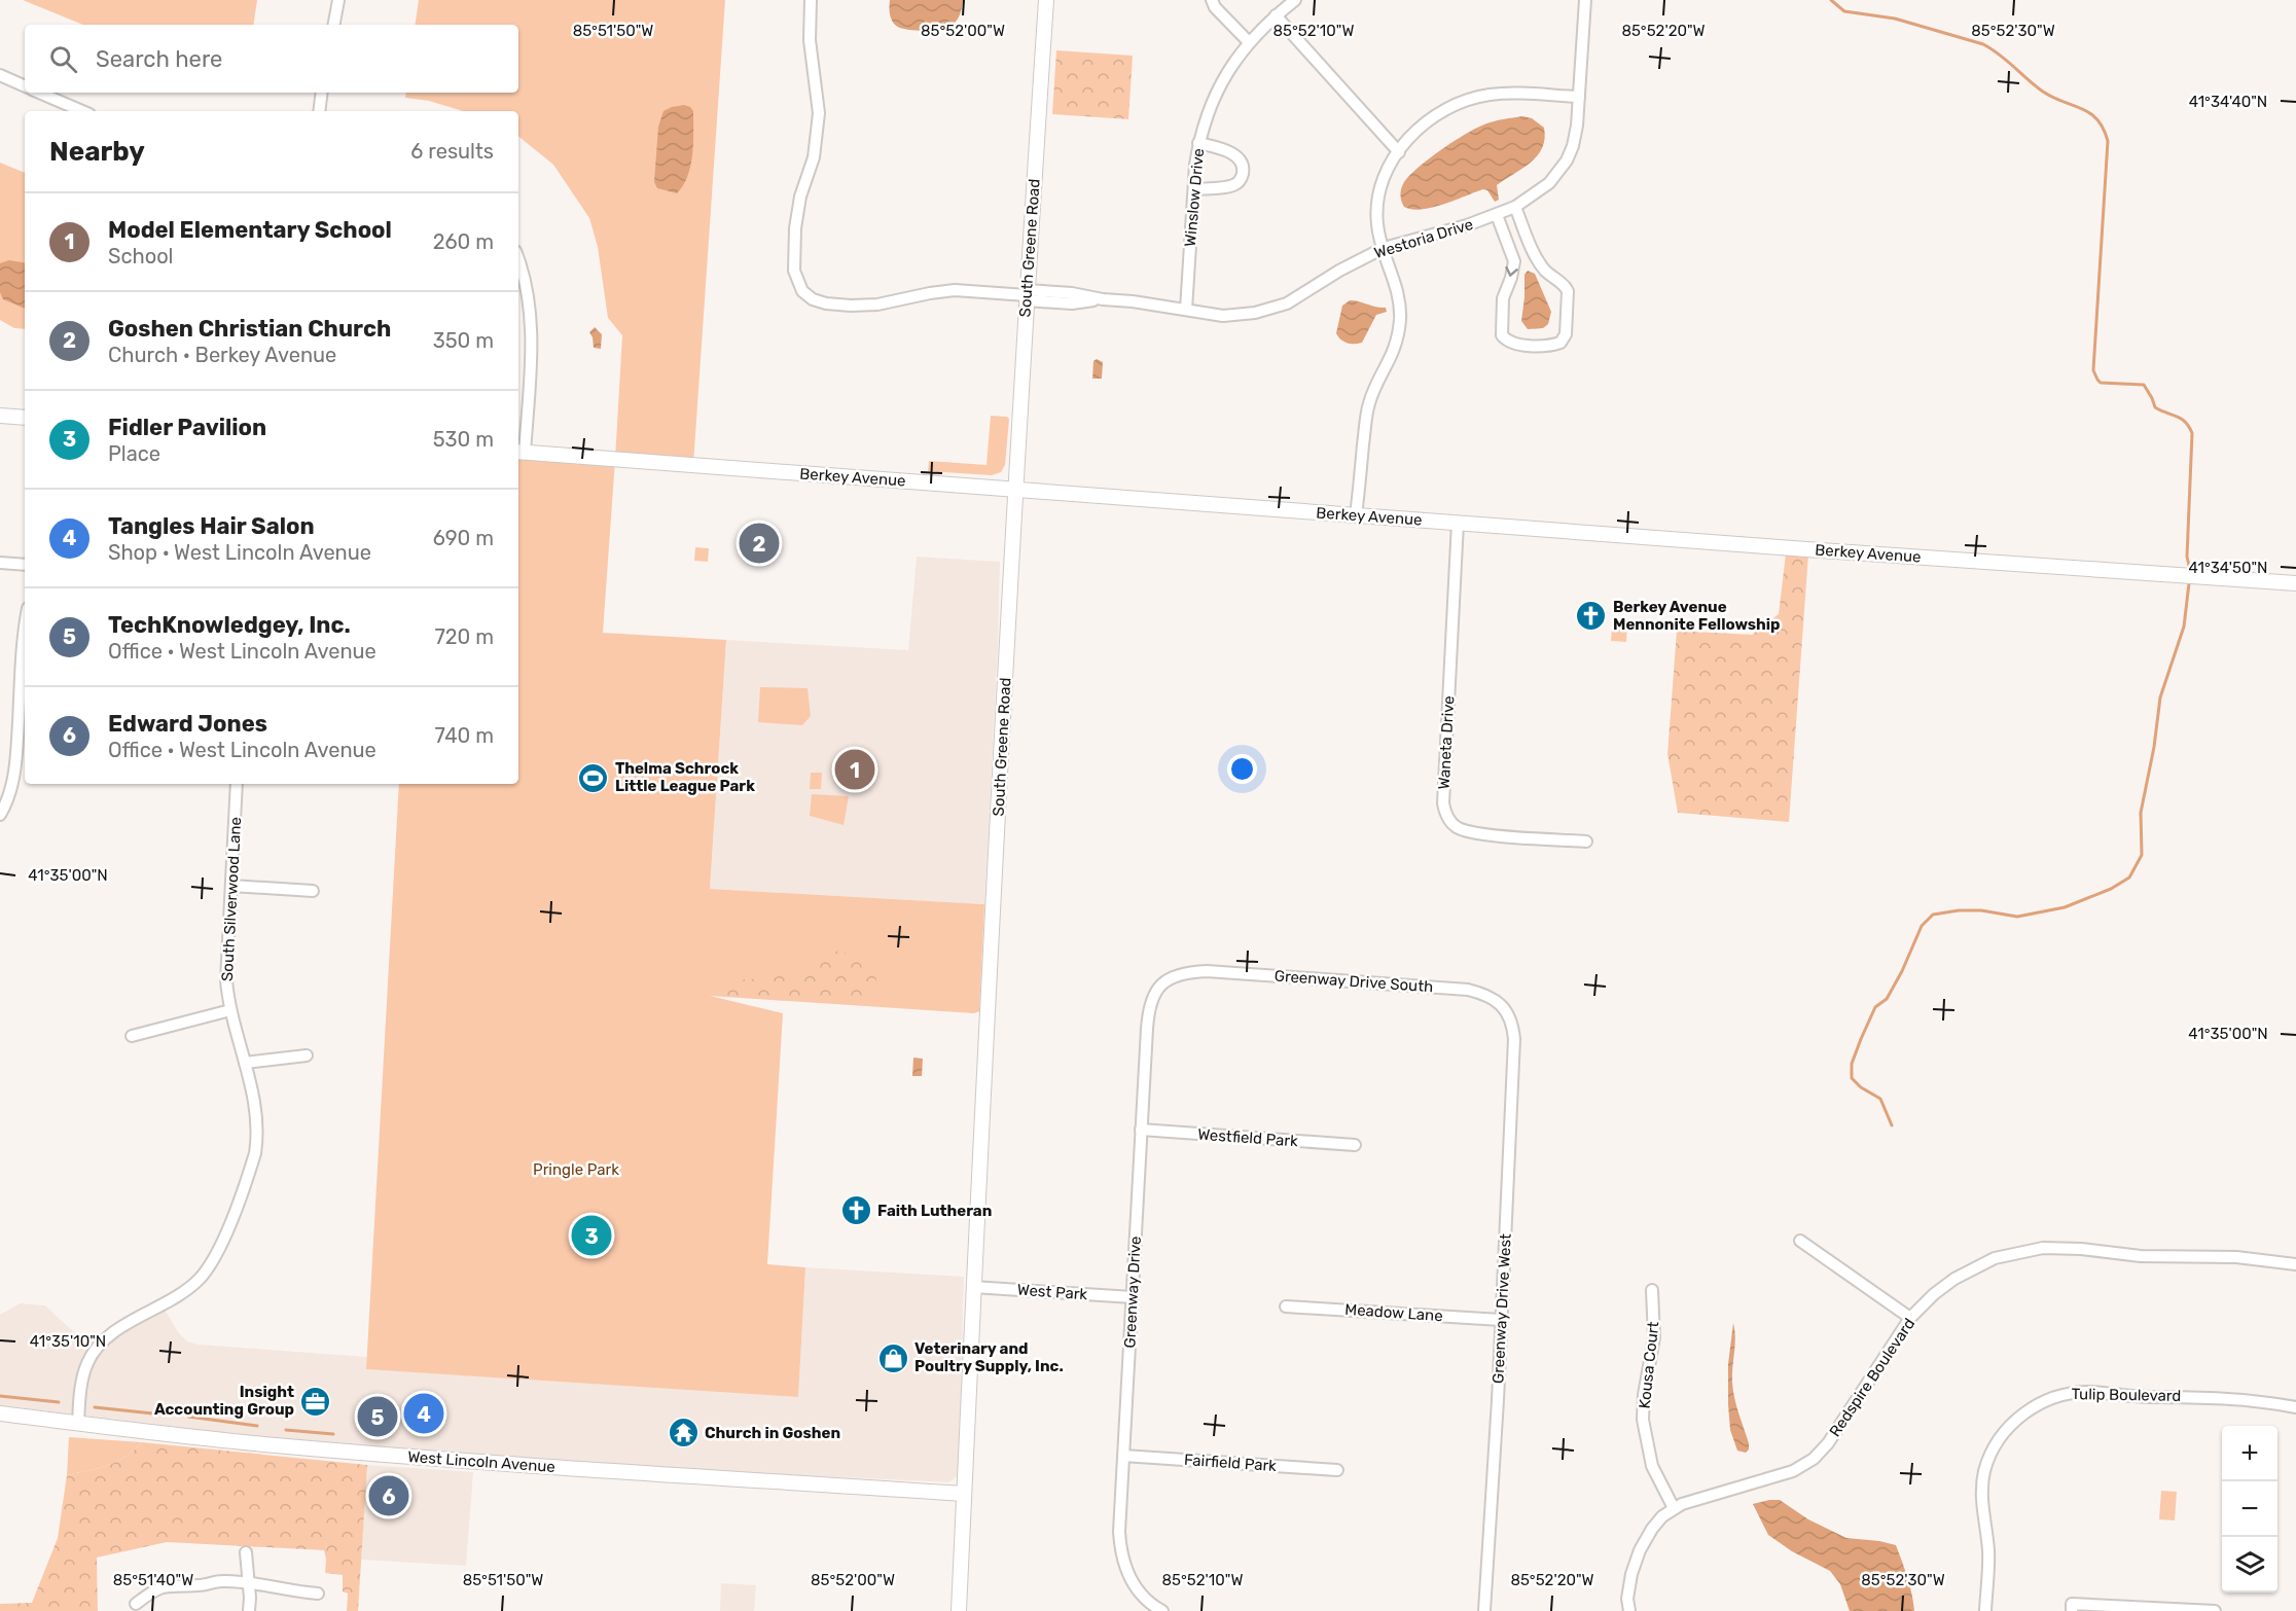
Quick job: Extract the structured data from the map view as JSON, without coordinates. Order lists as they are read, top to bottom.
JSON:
{
  "streets": {
    "street": [
      "Winslow Drive",
      "Westoria Drive",
      "South Greene Road",
      "Berkey Avenue",
      "Waneta Drive",
      "South Silverwood Lane",
      "Greenway Drive South",
      "Westfield Park",
      "West Park",
      "Greenway Drive",
      "Greenway Drive West",
      "Meadow Lane",
      "Kousa Court",
      "Redspire Boulevard",
      "Tulip Boulevard",
      "West Lincoln Avenue",
      "Fairfield Park"
    ]
  },
  "crossings": [
    ["Winslow Drive", "Westoria Drive"],
    ["Westoria Drive", "South Greene Road"],
    ["South Greene Road", "Berkey Avenue"],
    ["South Greene Road", "West Park"],
    ["South Greene Road", "West Lincoln Avenue"],
    ["Berkey Avenue", "Waneta Drive"],
    ["South Silverwood Lane", "West Lincoln Avenue"],
    ["Greenway Drive South", "Greenway Drive"],
    ["Greenway Drive South", "Greenway Drive West"],
    ["Westfield Park", "Greenway Drive"],
    ["West Park", "Greenway Drive"],
    ["Greenway Drive", "Fairfield Park"],
    ["Greenway Drive West", "Meadow Lane"],
    ["Kousa Court", "Redspire Boulevard"]
  ],
  "parks": ["Pringle Park"],
  "places": {
    "church": ["Berkey Avenue Mennonite Fellowship", "Faith Lutheran"],
    "sports": ["Thelma Schrock Little League Park"],
    "shop": ["Veterinary and Poultry Supply, Inc."],
    "office": ["Insight Accounting Group"],
    "temple": ["Church in Goshen"]
  },
  "page": {
    "search": "Search here",
    "heading": ["Nearby", "6 results"],
    "list": [
      {
        "mark": "1",
        "name": "Model Elementary School",
        "note": "School",
        "value": "260 m"
      },
      {
        "mark": "2",
        "name": "Goshen Christian Church",
        "note": "Church · Berkey Avenue",
        "value": "350 m"
      },
      {
        "mark": "3",
        "name": "Fidler Pavilion",
        "note": "Place",
        "value": "530 m"
      },
      {
        "mark": "4",
        "name": "Tangles Hair Salon",
        "note": "Shop · West Lincoln Avenue",
        "value": "690 m"
      },
      {
        "mark": "5",
        "name": "TechKnowledgey, Inc.",
        "note": "Office · West Lincoln Avenue",
        "value": "720 m"
      },
      {
        "mark": "6",
        "name": "Edward Jones",
        "note": "Office · West Lincoln Avenue",
        "value": "740 m"
      }
    ],
    "pins": [
      "2",
      "1",
      "3",
      "4",
      "5",
      "6"
    ],
    "map_buttons": ["+", "−"]
  },
  "coordinates": [
    "85°51'50\"W",
    "85°52'00\"W",
    "85°52'10\"W",
    "85°52'20\"W",
    "85°52'30\"W",
    "41°34'40\"N",
    "41°34'50\"N",
    "41°35'00\"N",
    "41°35'10\"N",
    "85°51'40\"W"
  ]
}
